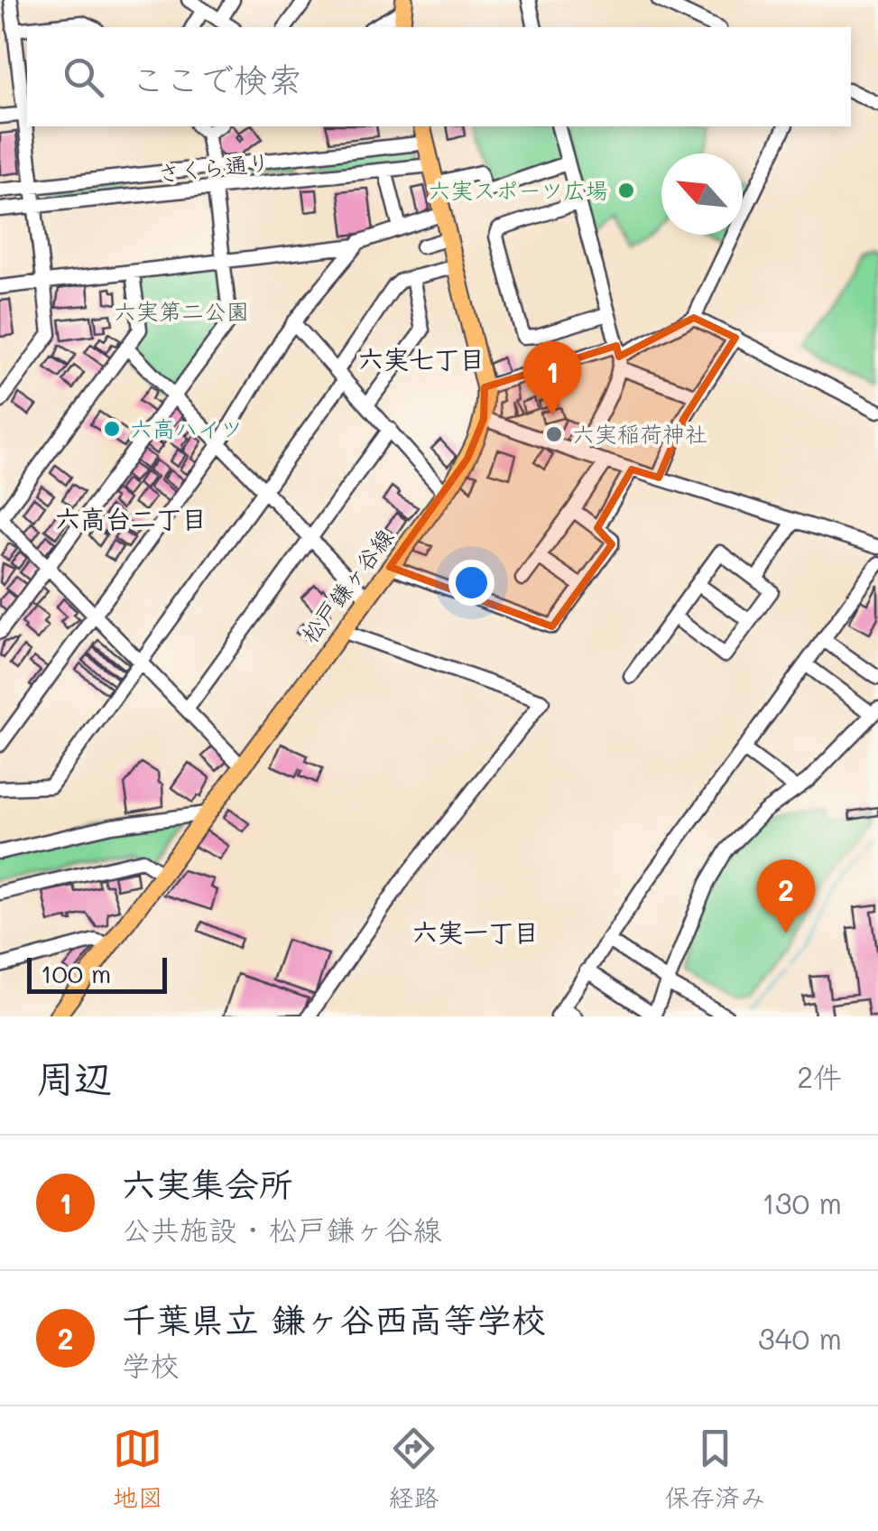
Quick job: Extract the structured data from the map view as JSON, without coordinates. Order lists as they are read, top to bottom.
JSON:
{
  "streets": {
    "main road": ["松戸鎌ヶ谷線"],
    "street": ["さくら通り"]
  },
  "crossings": [
    ["さくら通り", "松戸鎌ヶ谷線"]
  ],
  "districts": ["六実七丁目", "六高台二丁目", "六実一丁目"],
  "parks": ["六実第二公園"],
  "places": ["六実スポーツ広場", "六高ハイツ", "六実稲荷神社"],
  "scale_bar": "100 m",
  "north": "top left",
  "page": {
    "search": "ここで検索",
    "pins": ["1", "2"],
    "scale": "100 m",
    "heading": ["周辺", "2件"],
    "list": [
      {
        "mark": "1",
        "name": "六実集会所",
        "note": "公共施設 · 松戸鎌ヶ谷線",
        "value": "130 m"
      },
      {
        "mark": "2",
        "name": "千葉県立 鎌ヶ谷西高等学校",
        "note": "学校",
        "value": "340 m"
      }
    ],
    "nav": ["地図", "経路", "保存済み"]
  }
}
